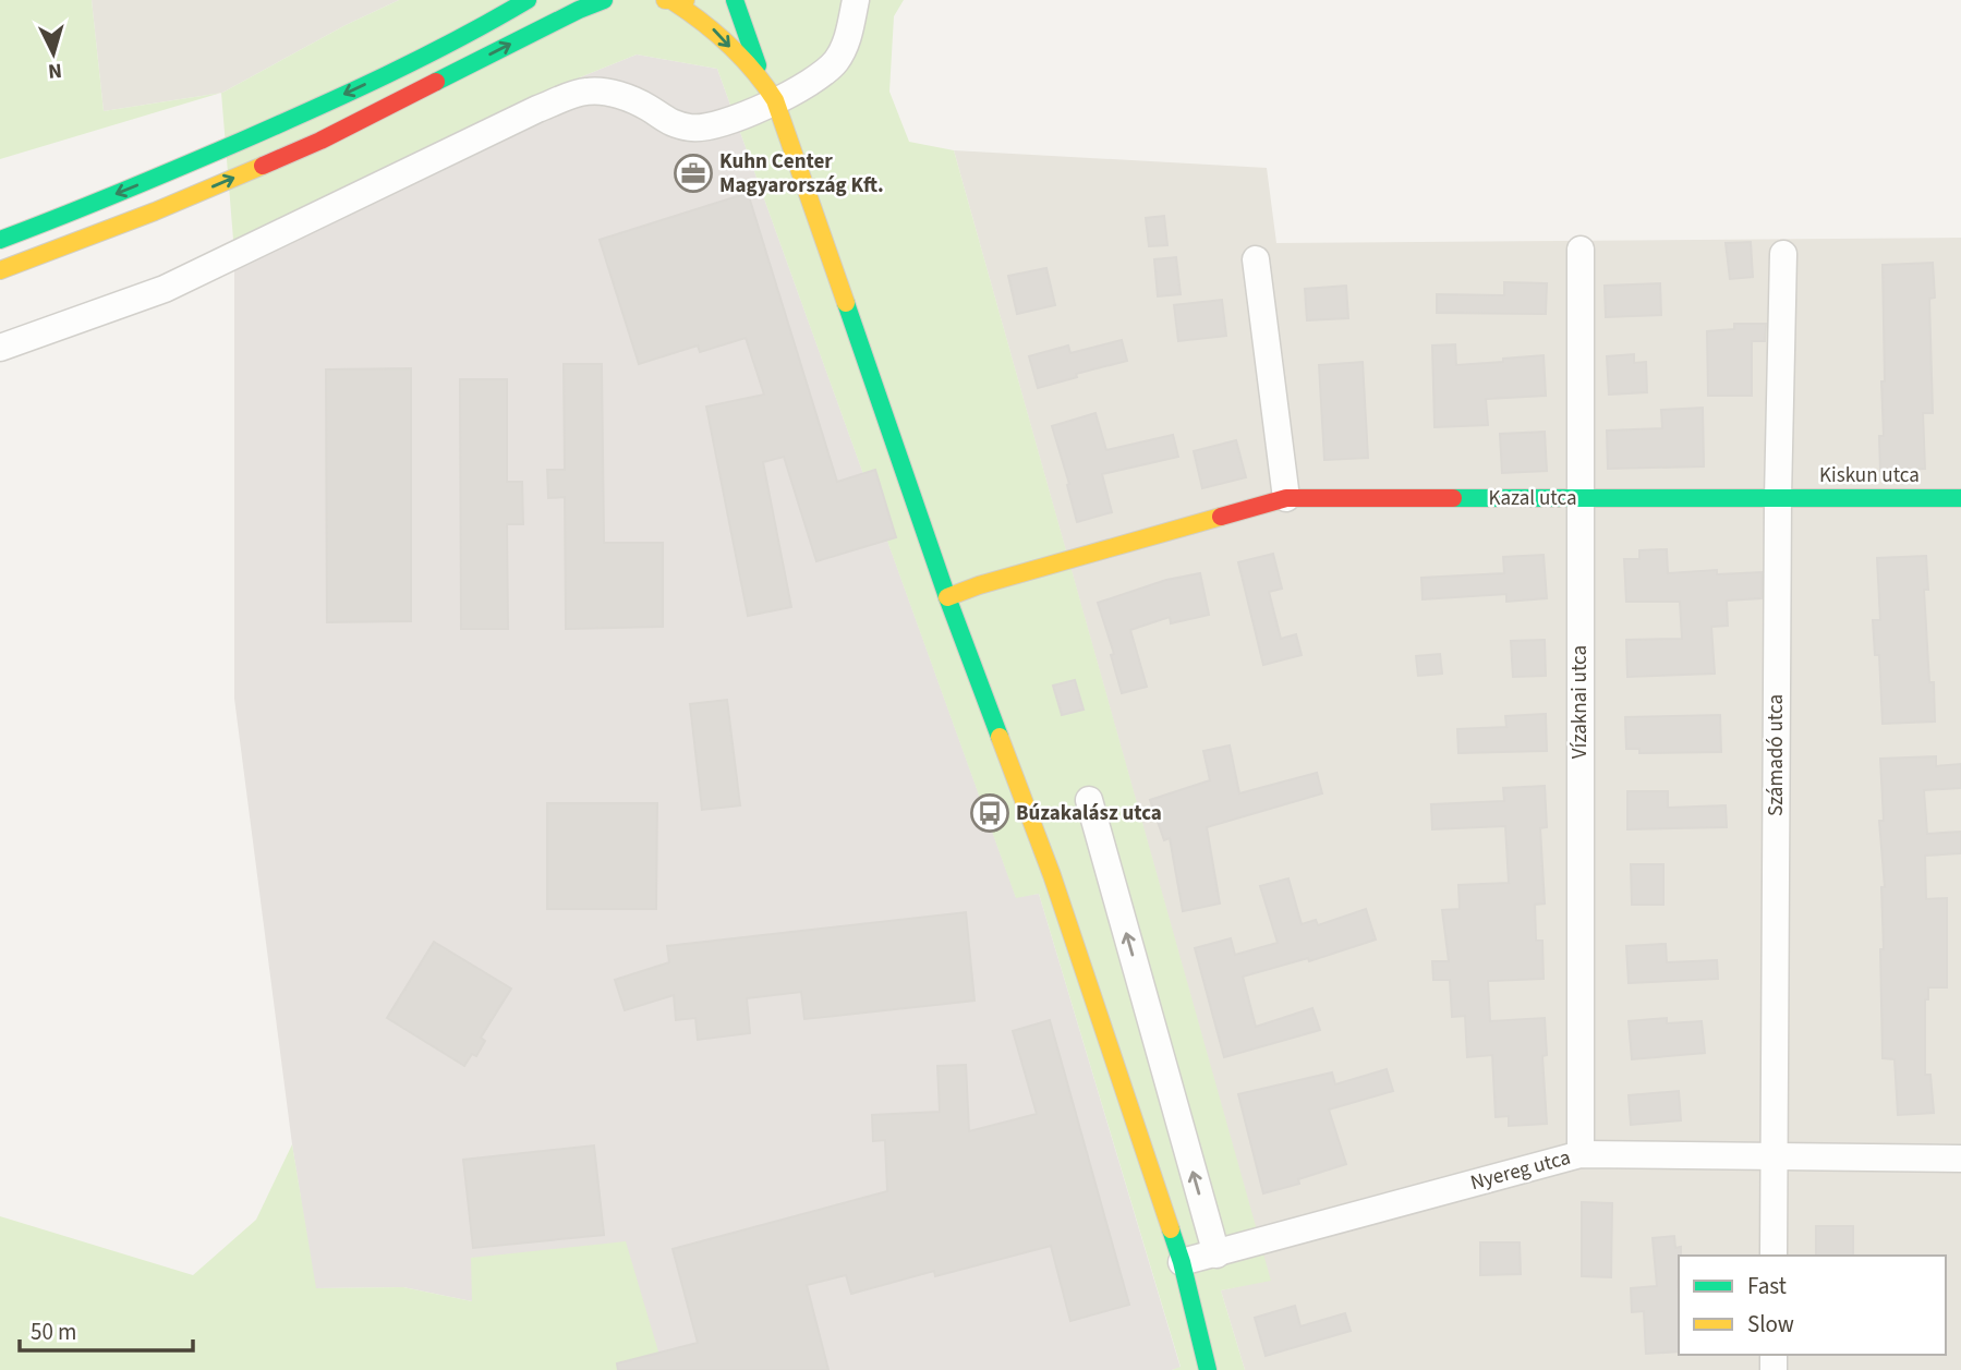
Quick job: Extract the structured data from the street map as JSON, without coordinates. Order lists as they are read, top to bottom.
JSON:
{
  "streets": {
    "street": [
      "Kiskun utca",
      "Kazal utca",
      "Vízaknai utca",
      "Számadó utca",
      "Nyereg utca"
    ]
  },
  "crossings": [
    ["Kiskun utca", "Kazal utca"],
    ["Kiskun utca", "Számadó utca"],
    ["Kazal utca", "Vízaknai utca"],
    ["Kazal utca", "Számadó utca"],
    ["Vízaknai utca", "Nyereg utca"],
    ["Számadó utca", "Nyereg utca"]
  ],
  "places": {
    "office": ["Kuhn Center Magyarország Kft."],
    "bus stop": ["Búzakalász utca"]
  },
  "legend": ["Fast", "Slow"],
  "scale_bar": "50 m",
  "north": "bottom"
}
